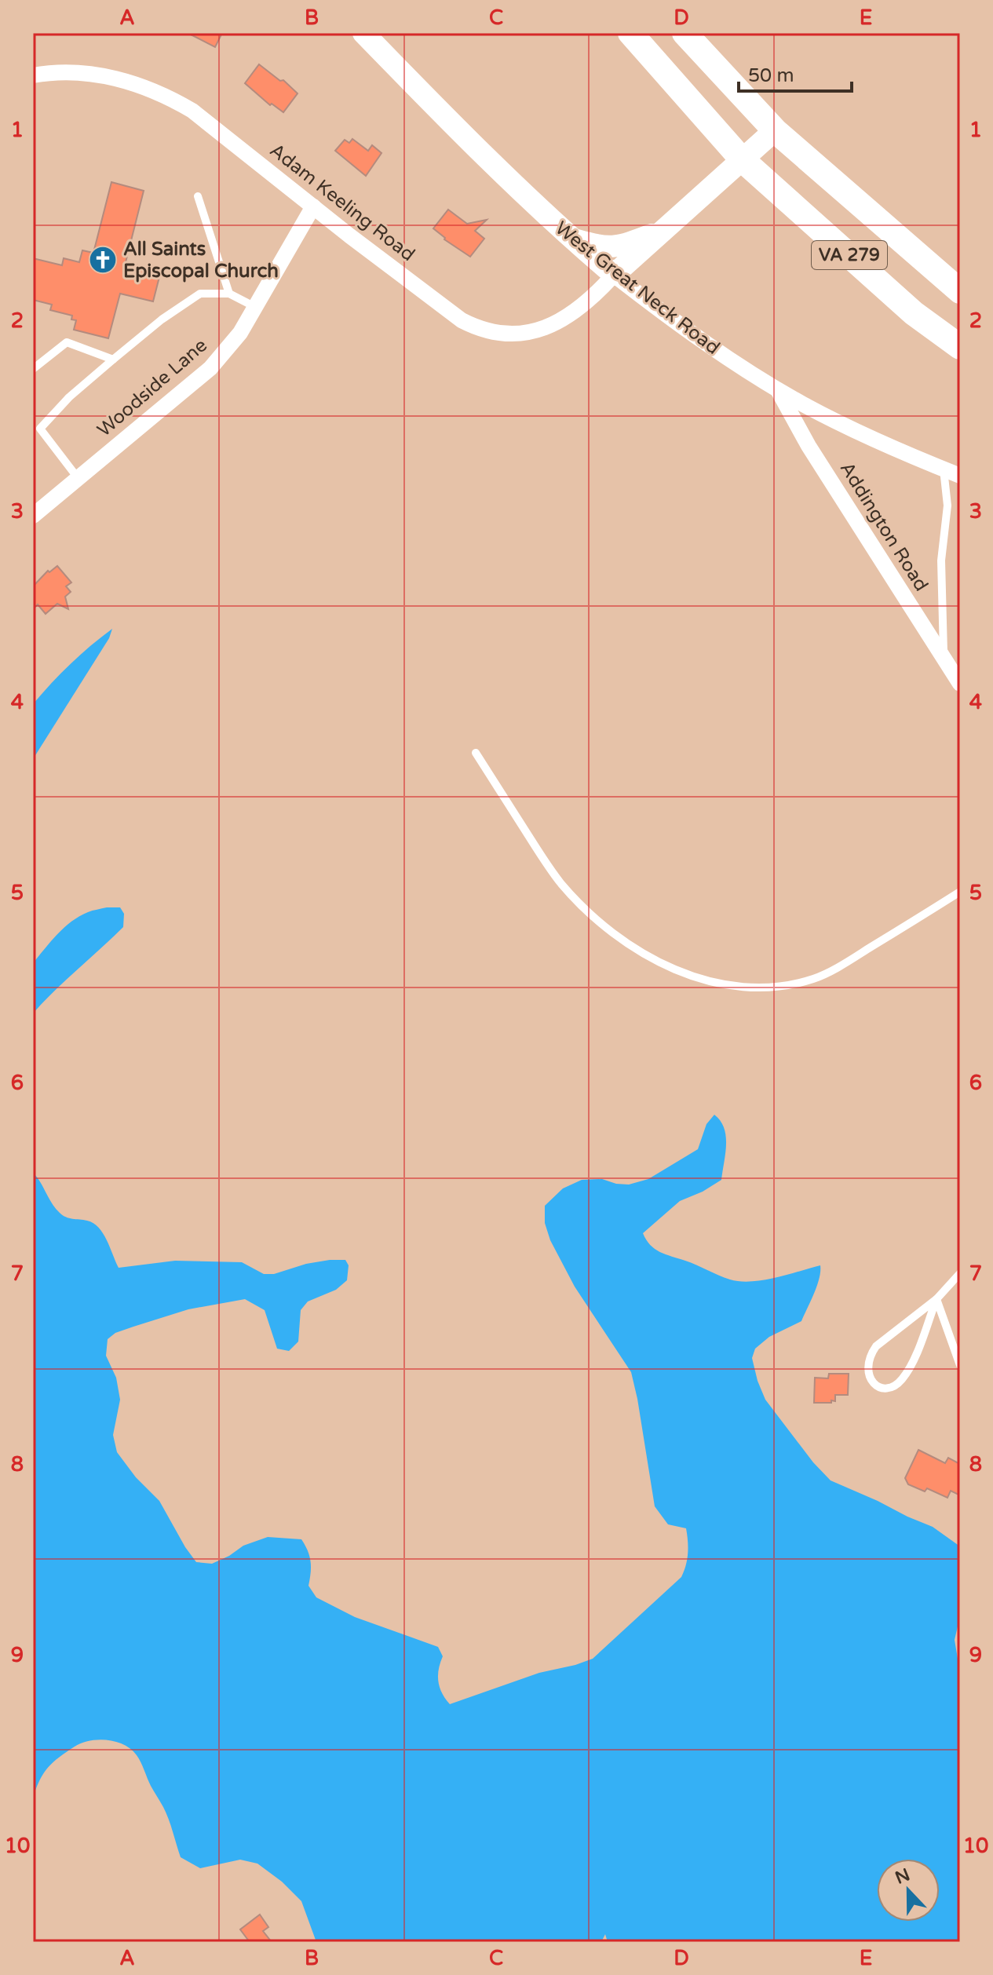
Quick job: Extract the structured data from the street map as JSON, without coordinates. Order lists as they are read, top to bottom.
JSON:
{
  "streets": {
    "main road": ["VA 279"],
    "street": [
      "Adam Keeling Road",
      "West Great Neck Road",
      "Woodside Lane",
      "Addington Road"
    ]
  },
  "crossings": [
    ["Adam Keeling Road", "West Great Neck Road"],
    ["Adam Keeling Road", "Woodside Lane"],
    ["West Great Neck Road", "Addington Road"]
  ],
  "places": {
    "church": ["All Saints Episcopal Church"]
  },
  "scale_bar": "50 m",
  "north": "top",
  "grid": {
    "columns": [
      "A",
      "B",
      "C",
      "D",
      "E"
    ],
    "rows": [
      "1",
      "2",
      "3",
      "4",
      "5",
      "6",
      "7",
      "8",
      "9",
      "10"
    ]
  }
}
